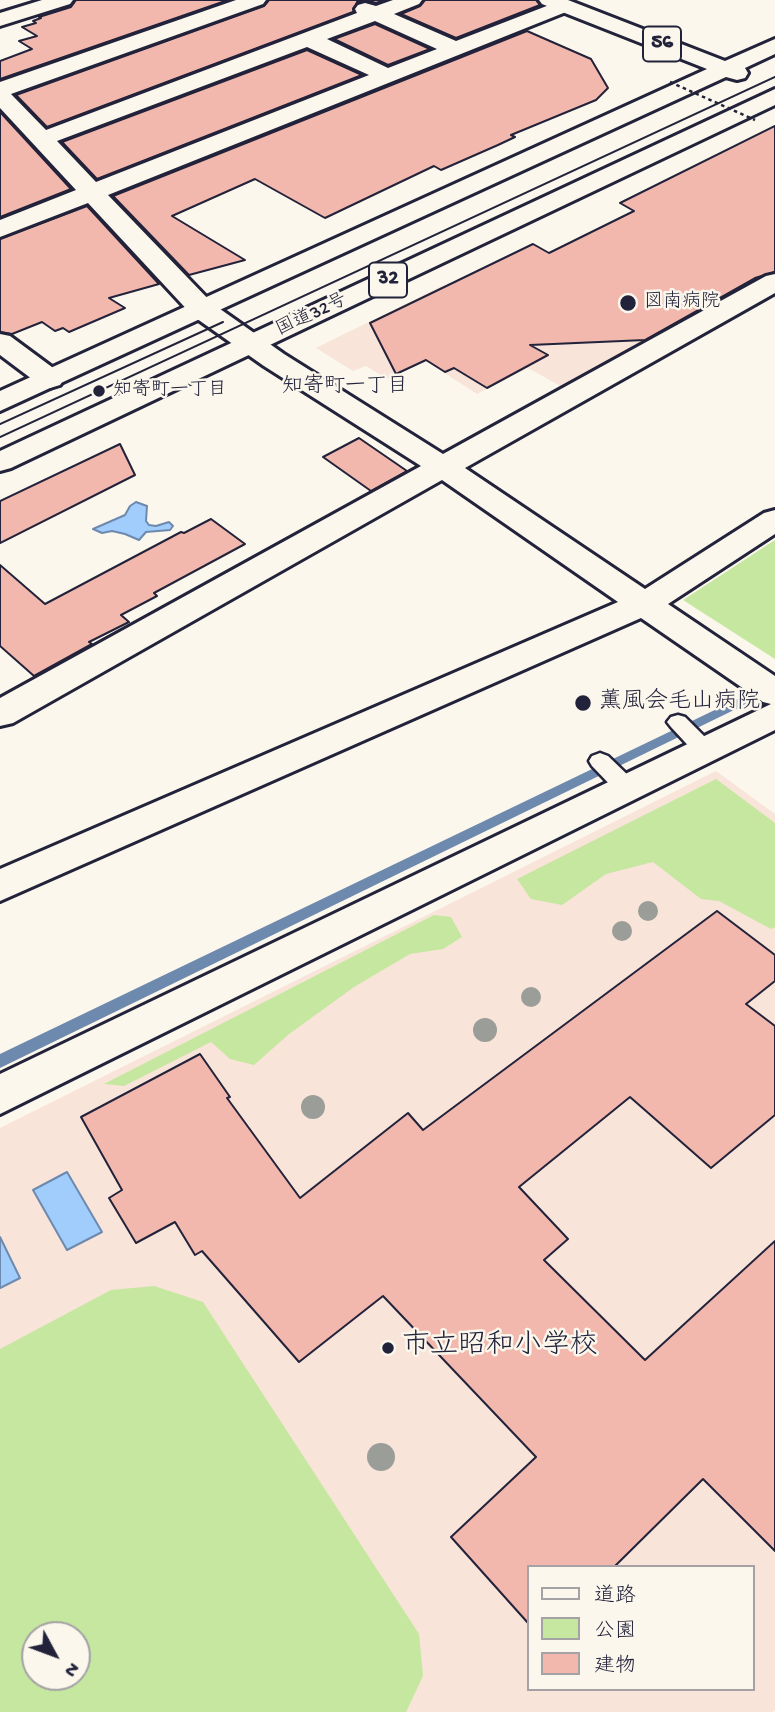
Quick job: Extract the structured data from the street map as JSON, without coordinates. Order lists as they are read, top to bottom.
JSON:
{
  "streets": {
    "main road": ["56", "32", "国道32号"]
  },
  "crossings": [
    ["56", "32"]
  ],
  "districts": ["知寄町一丁目"],
  "places": [
    "図南病院",
    "知寄町一丁目",
    "薫風会毛山病院",
    "市立昭和小学校"
  ],
  "legend": ["道路", "公園", "建物"],
  "north": "bottom right"
}
